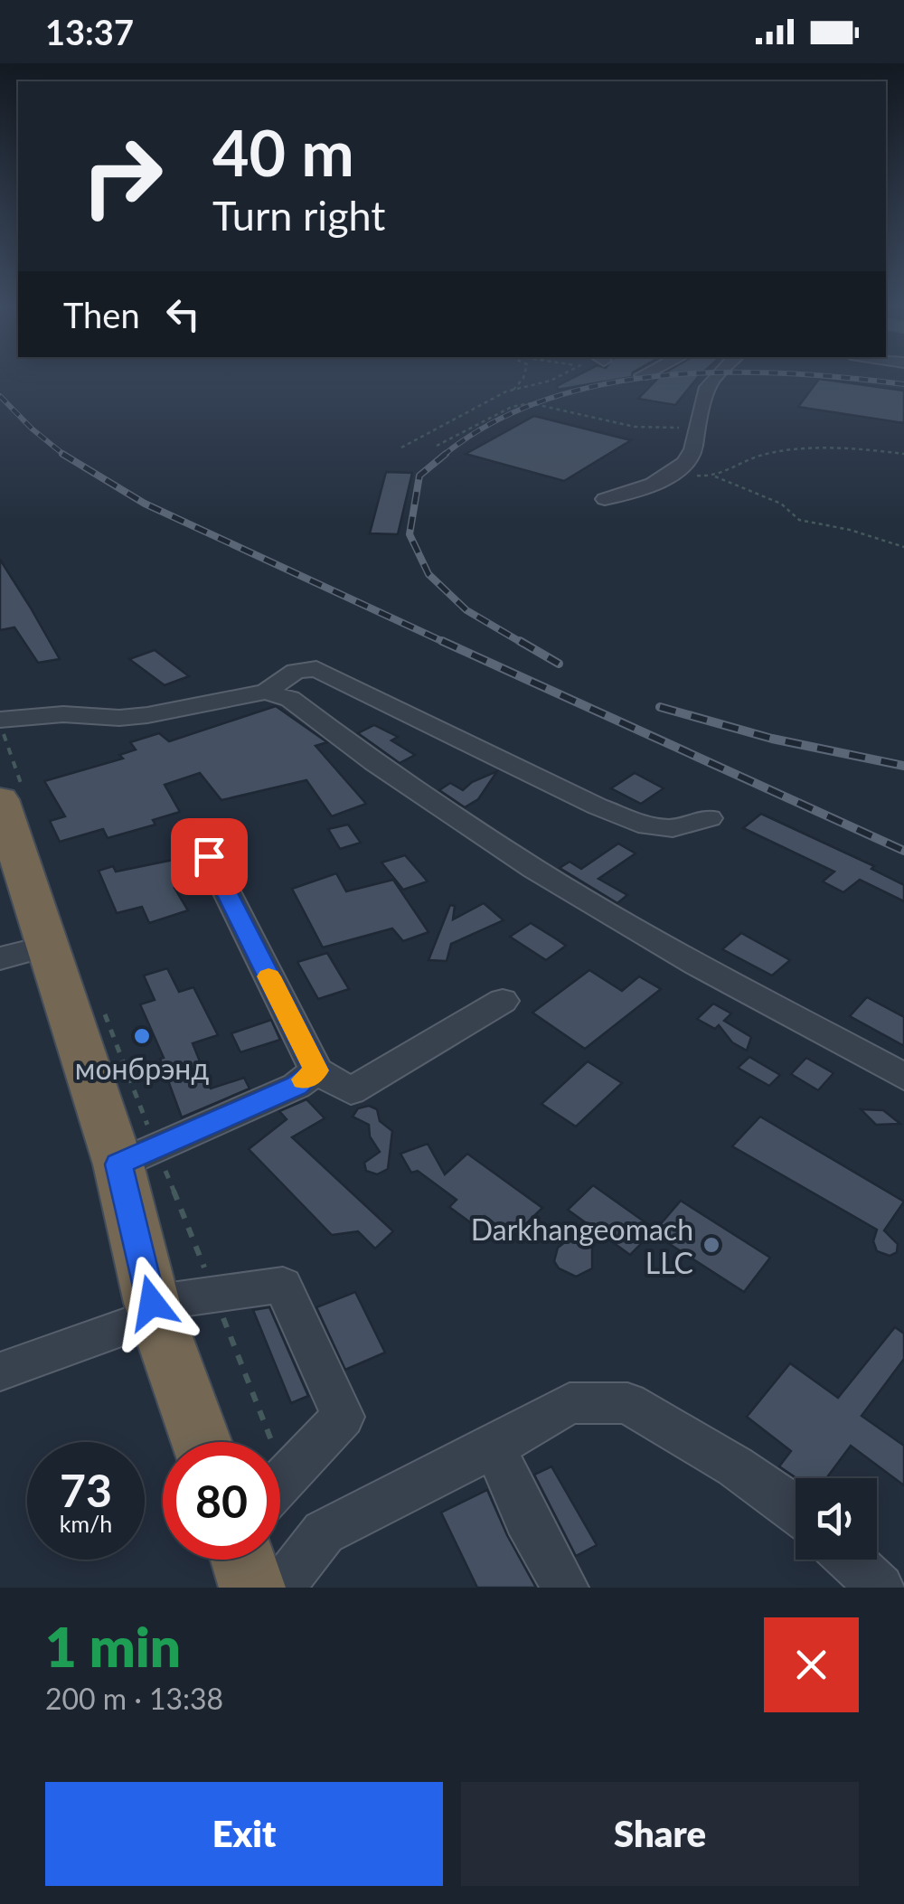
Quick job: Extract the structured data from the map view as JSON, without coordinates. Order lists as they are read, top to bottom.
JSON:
{
  "places": ["монбрэнд", "Darkhangeomach LLC"],
  "page": {
    "status": "13:37",
    "turn": ["40 m", "Turn right"],
    "then": "Then",
    "speed": "73 km/h",
    "limit": "80",
    "heading": ["1 min", "200 m · 13:38"],
    "buttons": ["Exit", "Share"]
  }
}
